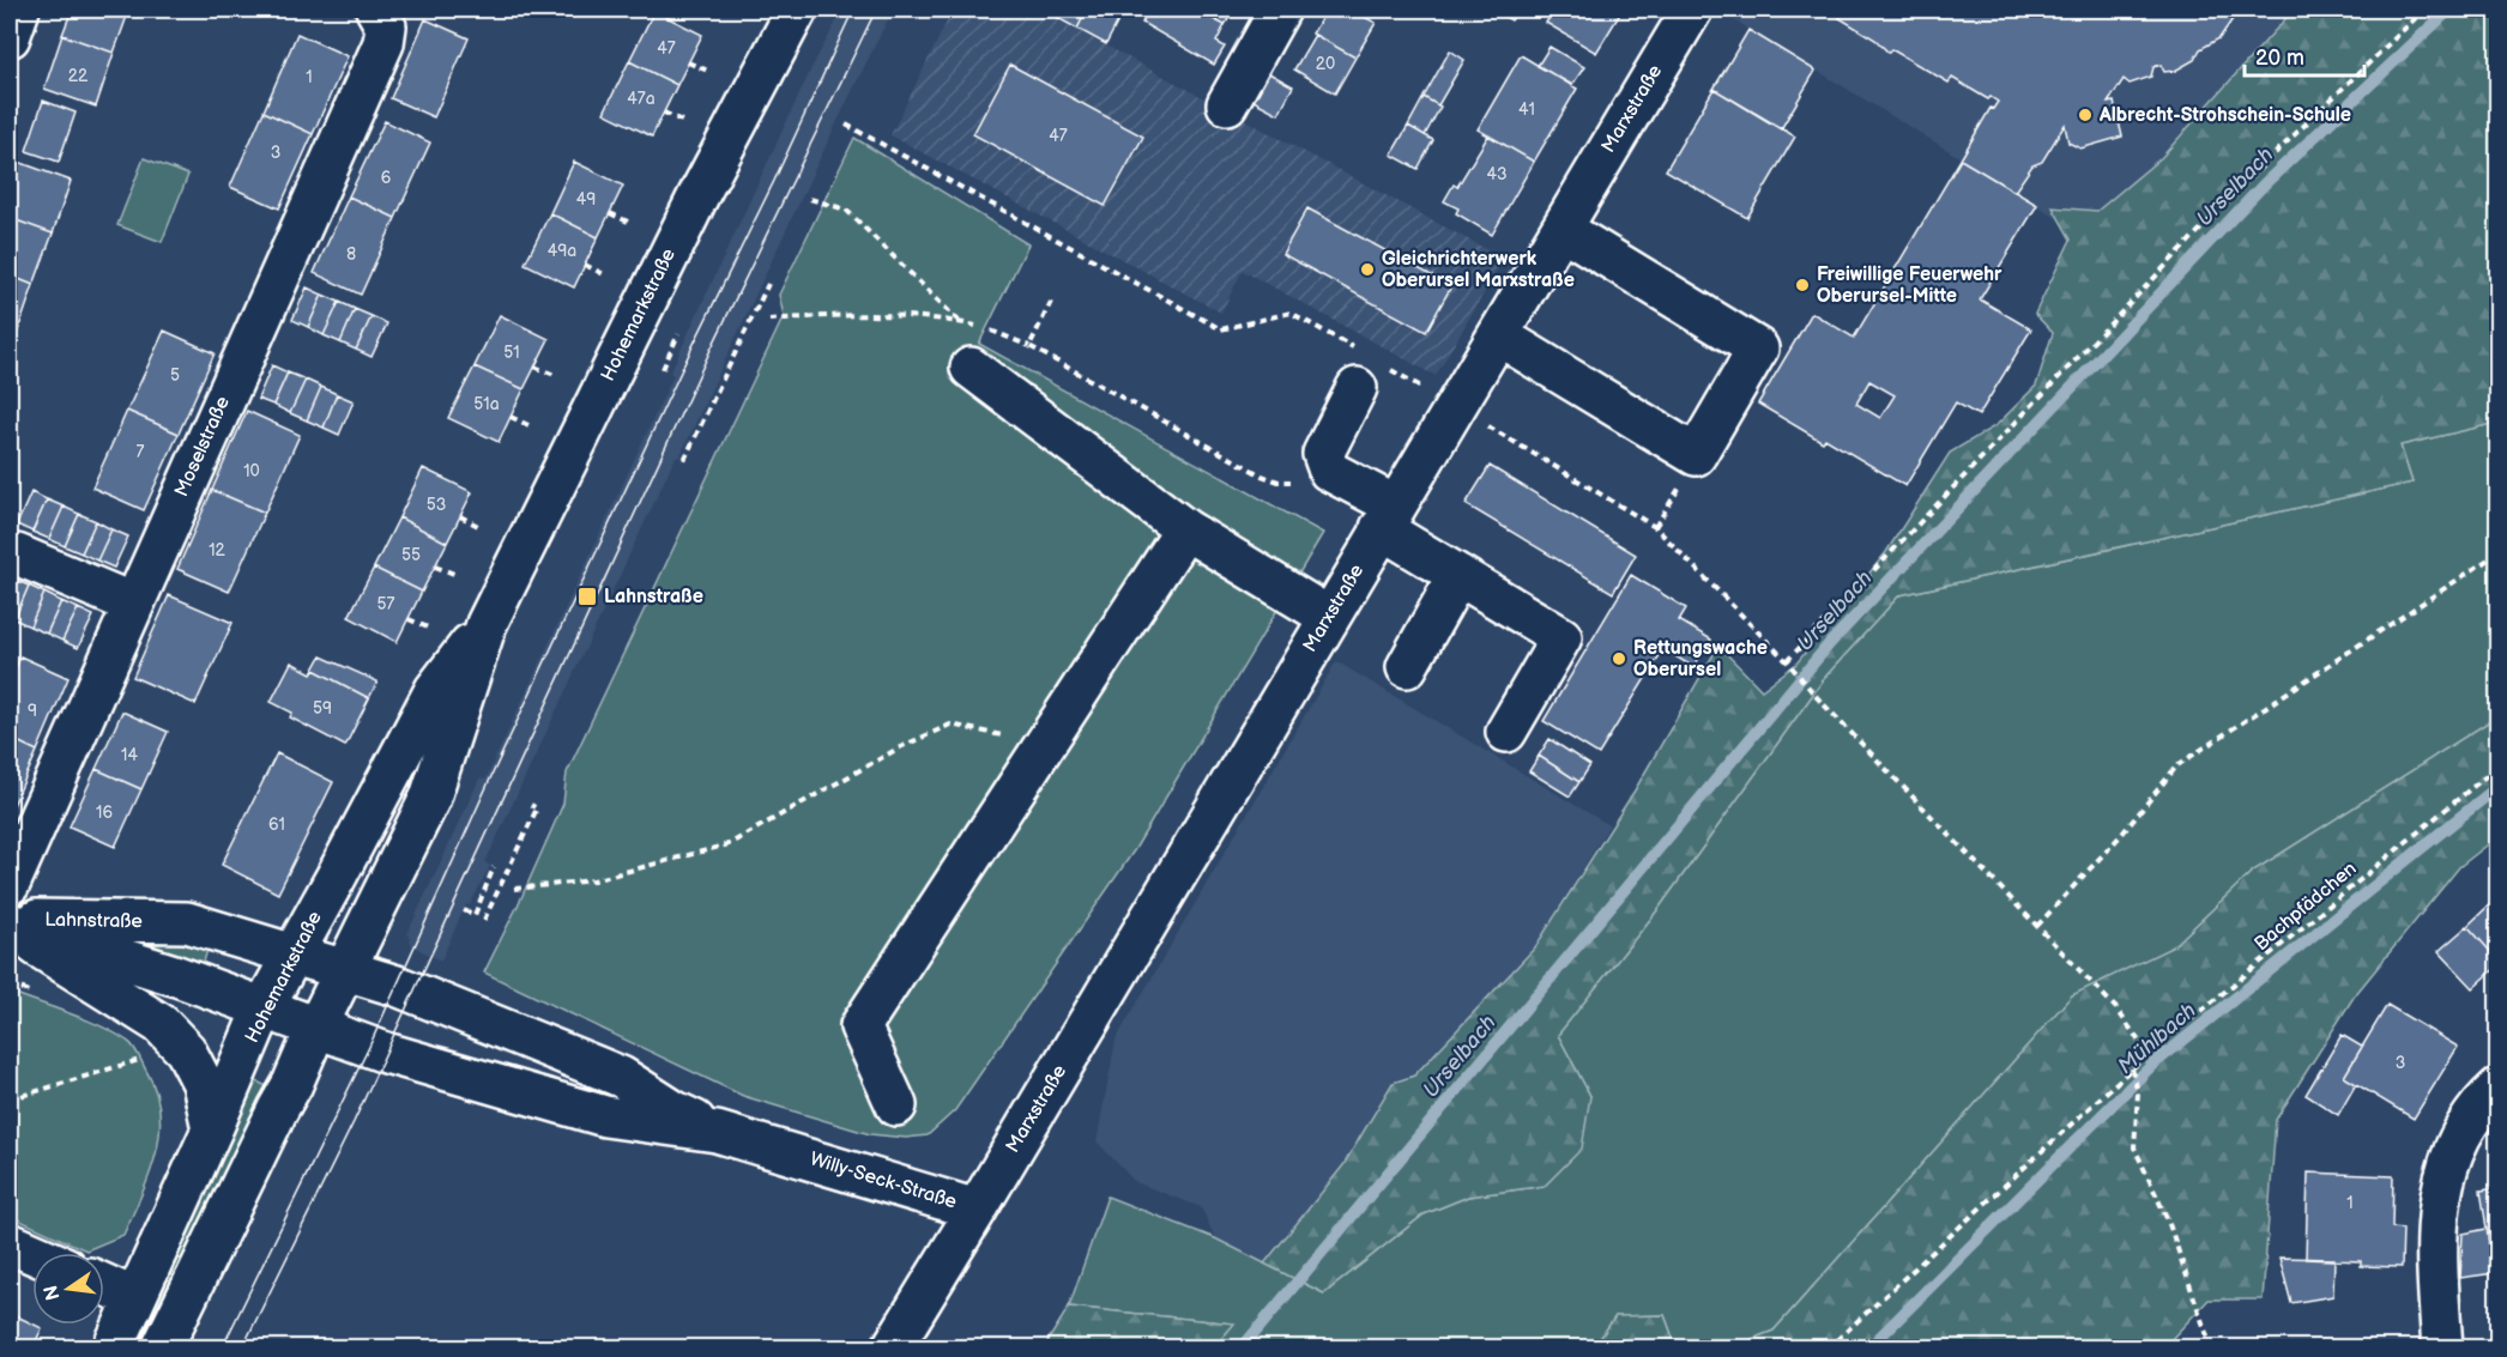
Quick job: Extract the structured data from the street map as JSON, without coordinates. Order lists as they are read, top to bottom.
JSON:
{
  "streets": {
    "street": [
      "Marxstraße",
      "Hohemarkstraße",
      "Moselstraße",
      "Lahnstraße",
      "Willy-Seck-Straße"
    ],
    "path": ["Bachpfädchen"]
  },
  "crossings": [
    ["Marxstraße", "Willy-Seck-Straße"],
    ["Hohemarkstraße", "Lahnstraße"],
    ["Hohemarkstraße", "Willy-Seck-Straße"],
    ["Lahnstraße", "Willy-Seck-Straße"]
  ],
  "water": ["Urselbach", "Mühlbach"],
  "places": {
    "other": [
      "Albrecht-Strohschein-Schule",
      "Gleichrichterwerk Oberursel Marxstraße",
      "Freiwillige Feuerwehr Oberursel-Mitte",
      "Rettungswache Oberursel"
    ],
    "transit": ["Lahnstraße"]
  },
  "house_numbers": [
    "47",
    "20",
    "22",
    "1",
    "47a",
    "41",
    "47",
    "3",
    "43",
    "6",
    "49",
    "49a",
    "8",
    "51",
    "5",
    "51a",
    "7",
    "10",
    "53",
    "12",
    "55",
    "57",
    "59",
    "9",
    "14",
    "16",
    "61",
    "3",
    "1"
  ],
  "scale_bar": "20 m",
  "north": "left"
}
